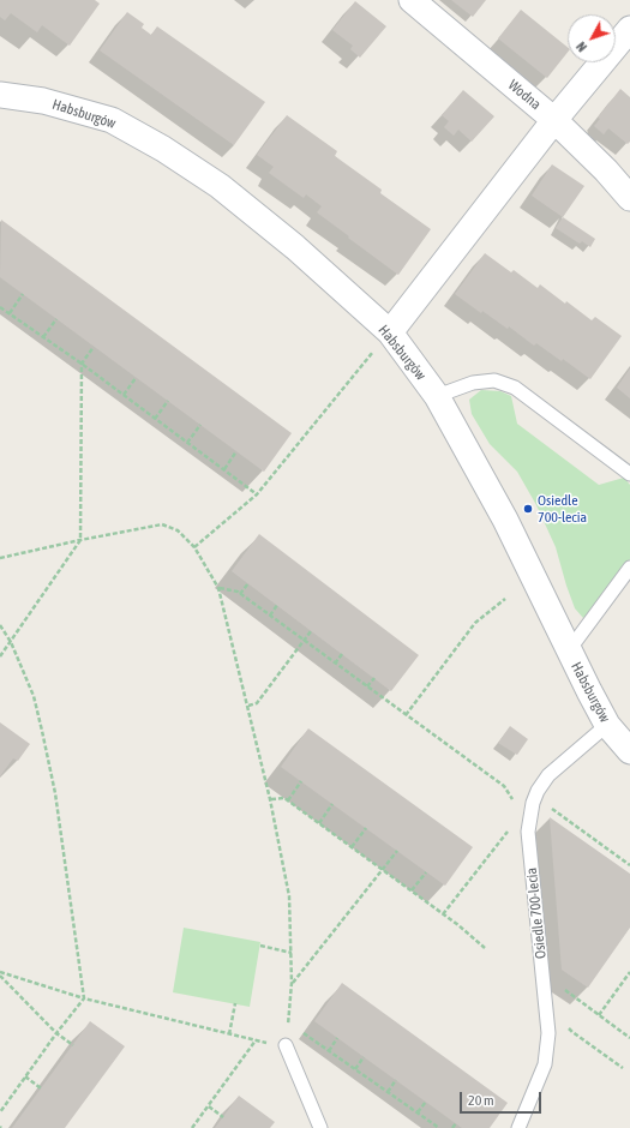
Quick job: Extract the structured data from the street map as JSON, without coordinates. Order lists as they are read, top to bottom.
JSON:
{
  "streets": {
    "street": ["Wodna", "Habsburgów"],
    "lane": ["Osiedle 700-lecia"]
  },
  "crossings": [
    ["Habsburgów", "Osiedle 700-lecia"]
  ],
  "places": ["Osiedle 700-lecia"],
  "scale_bar": "20 m",
  "north": "bottom left"
}
